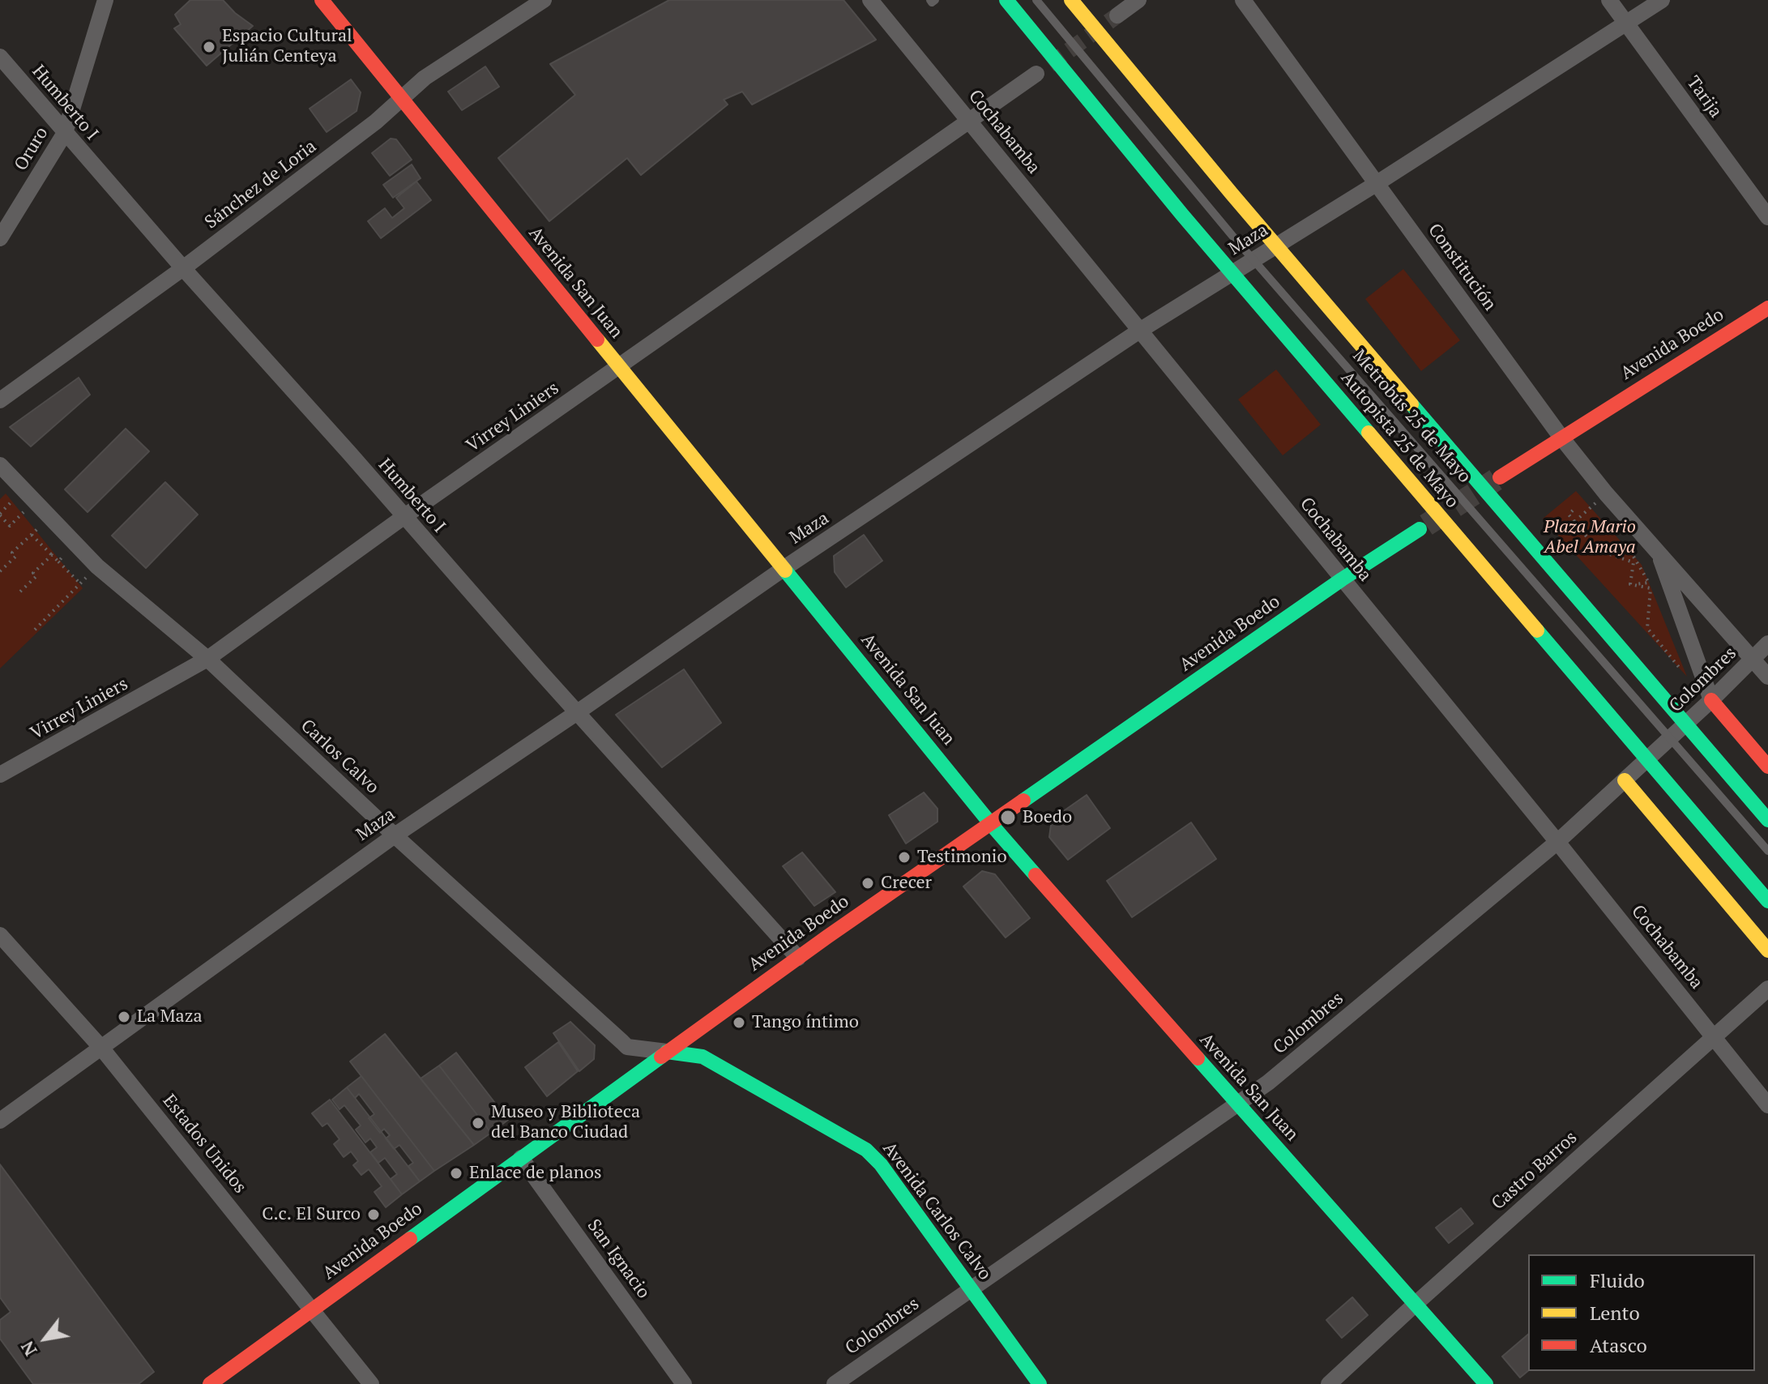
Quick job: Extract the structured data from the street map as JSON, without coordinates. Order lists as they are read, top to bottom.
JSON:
{
  "streets": {
    "main road": [
      "Avenida San Juan",
      "Avenida Boedo",
      "Autopista 25 de Mayo",
      "Avenida Carlos Calvo"
    ],
    "street": [
      "Tarija",
      "Humberto I",
      "Cochabamba",
      "Oruro",
      "Sánchez de Loria",
      "Maza",
      "Constitución",
      "Virrey Liniers",
      "Colombres",
      "Carlos Calvo",
      "Estados Unidos",
      "Castro Barros",
      "San Ignacio"
    ],
    "lane": ["Metrobús 25 de Mayo"]
  },
  "crossings": [
    ["Tarija", "Maza"],
    ["Humberto I", "Oruro"],
    ["Humberto I", "Sánchez de Loria"],
    ["Humberto I", "Maza"],
    ["Humberto I", "Avenida Boedo"],
    ["Humberto I", "Virrey Liniers"],
    ["Cochabamba", "Maza"],
    ["Cochabamba", "Avenida Boedo"],
    ["Cochabamba", "Virrey Liniers"],
    ["Cochabamba", "Colombres"],
    ["Cochabamba", "Castro Barros"],
    ["Sánchez de Loria", "Avenida San Juan"],
    ["Maza", "Constitución"],
    ["Maza", "Avenida San Juan"],
    ["Maza", "Carlos Calvo"],
    ["Maza", "Estados Unidos"],
    ["Constitución", "Avenida Boedo"],
    ["Constitución", "Colombres"],
    ["Avenida San Juan", "Avenida Boedo"],
    ["Avenida San Juan", "Virrey Liniers"],
    ["Avenida San Juan", "Colombres"],
    ["Avenida San Juan", "Castro Barros"],
    ["Avenida Boedo", "Carlos Calvo"],
    ["Avenida Boedo", "Estados Unidos"],
    ["Avenida Boedo", "Avenida Carlos Calvo"],
    ["Avenida Boedo", "San Ignacio"],
    ["Virrey Liniers", "Carlos Calvo"],
    ["Colombres", "Avenida Carlos Calvo"],
    ["Carlos Calvo", "Avenida Carlos Calvo"]
  ],
  "parks": ["Plaza Mario Abel Amaya"],
  "places": [
    "Espacio Cultural Julián Centeya",
    "Boedo",
    "Testimonio",
    "Crecer",
    "La Maza",
    "Tango íntimo",
    "Museo y Biblioteca del Banco Ciudad",
    "Enlace de planos",
    "C.c. El Surco"
  ],
  "legend": ["Fluido", "Lento", "Atasco"],
  "north": "bottom left"
}
